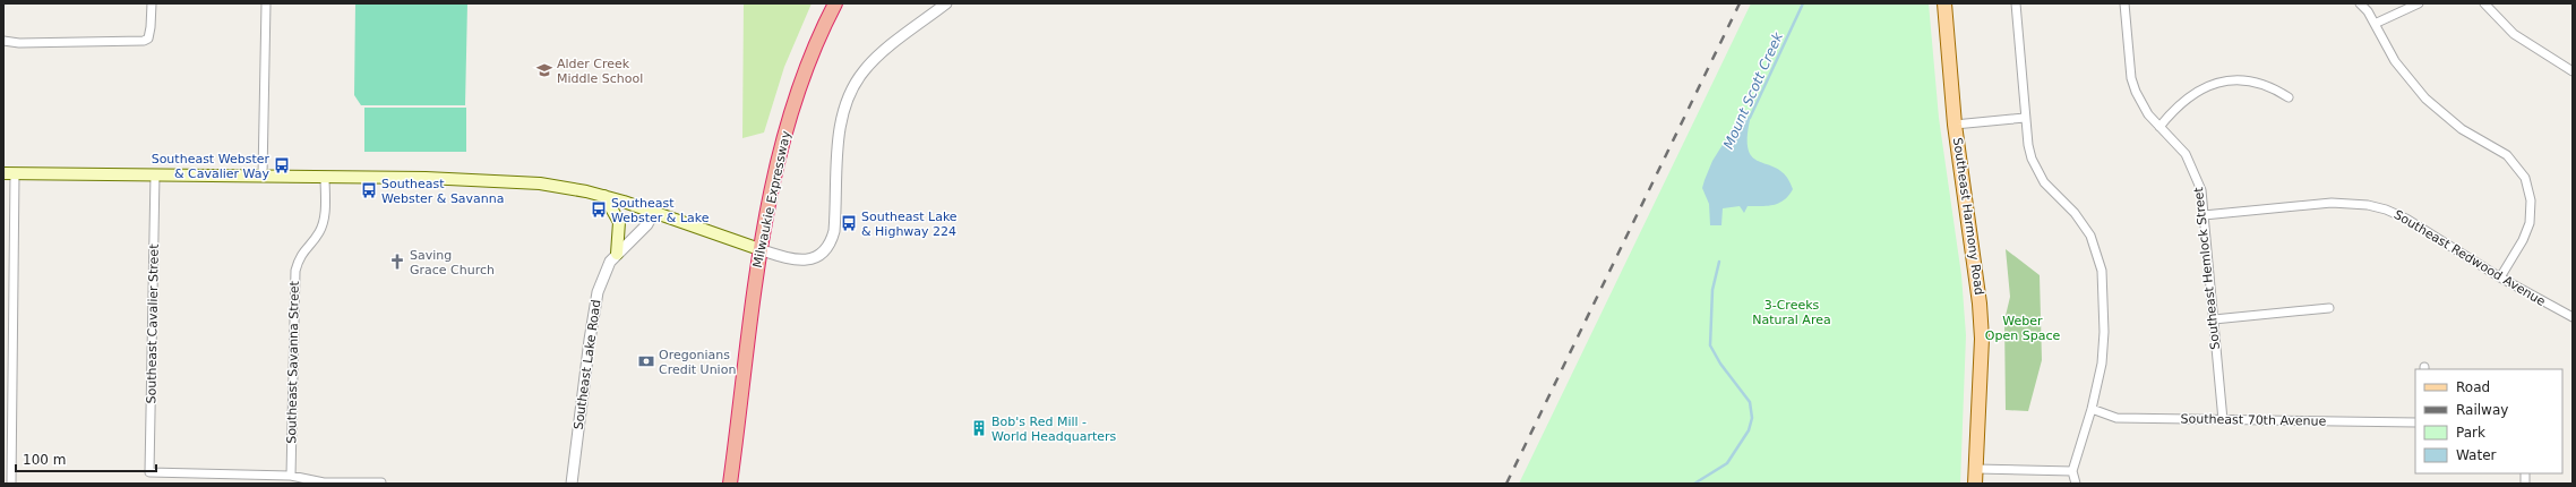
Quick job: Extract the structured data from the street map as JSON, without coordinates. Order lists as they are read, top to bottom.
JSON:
{
  "streets": {
    "highway": ["Milwaukie Expressway"],
    "main road": ["Southeast Harmony Road"],
    "street": [
      "Southeast Redwood Avenue",
      "Southeast Hemlock Street",
      "Southeast Cavalier Street",
      "Southeast Savanna Street",
      "Southeast Lake Road",
      "Southeast 70th Avenue"
    ]
  },
  "crossings": [
    ["Southeast Redwood Avenue", "Southeast Hemlock Street"],
    ["Southeast Hemlock Street", "Southeast 70th Avenue"],
    ["Southeast Cavalier Street", "Southeast Savanna Street"]
  ],
  "water": ["Mount Scott Creek"],
  "parks": ["3-Creeks Natural Area", "Weber Open Space"],
  "places": {
    "school or university": ["Alder Creek Middle School"],
    "bus stop": [
      "Southeast Webster & Cavalier Way",
      "Southeast Webster & Savanna",
      "Southeast Webster & Lake",
      "Southeast Lake & Highway 224"
    ],
    "church": ["Saving Grace Church"],
    "bank": ["Oregonians Credit Union"],
    "building": ["Bob's Red Mill - World Headquarters"]
  },
  "legend": [
    "Road",
    "Railway",
    "Park",
    "Water"
  ],
  "scale_bar": "100 m"
}
